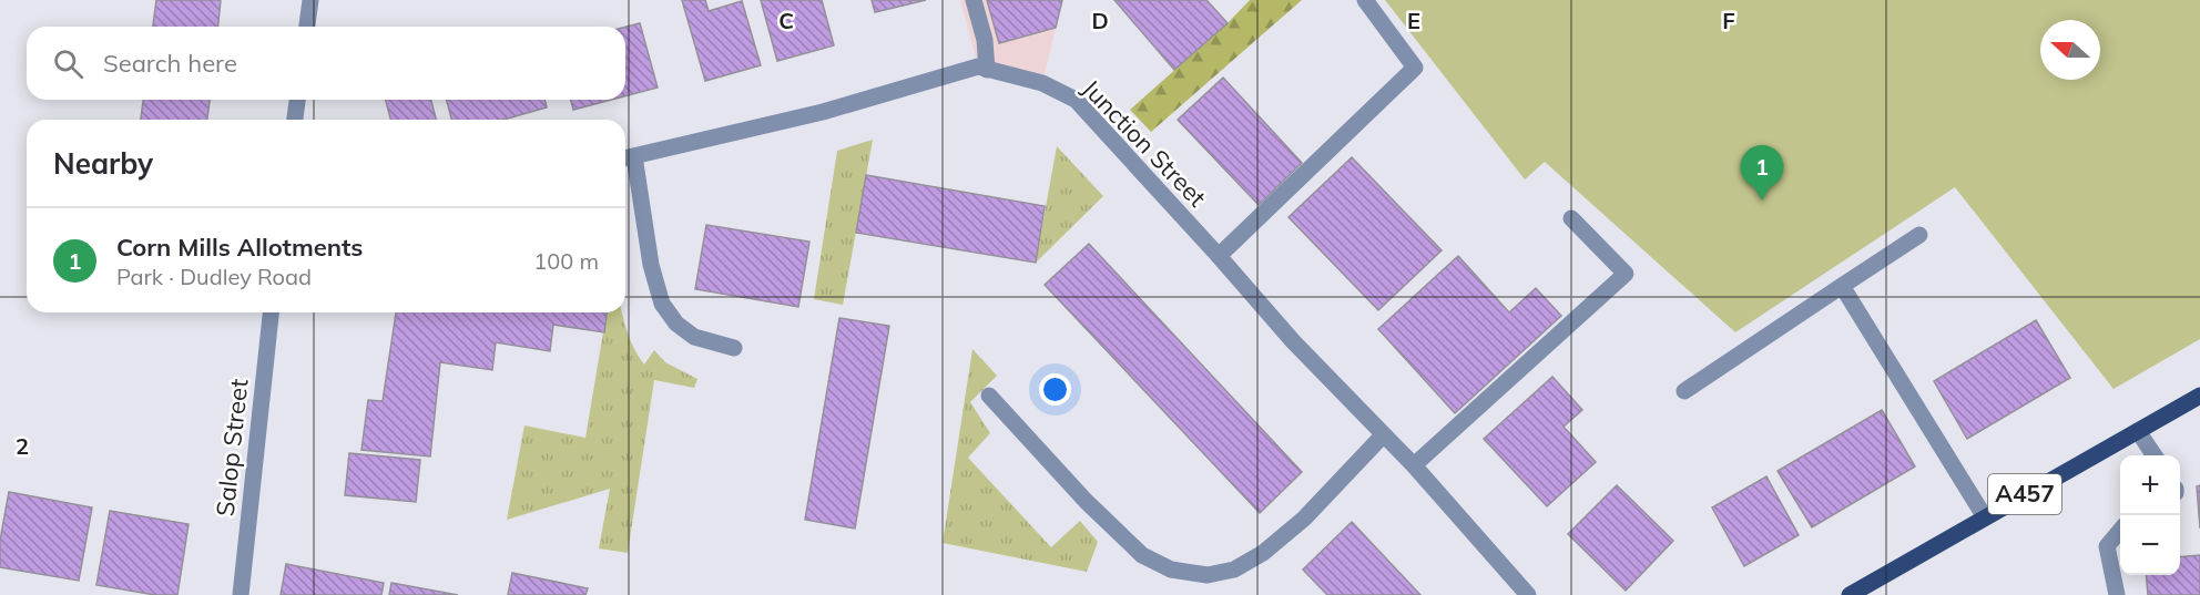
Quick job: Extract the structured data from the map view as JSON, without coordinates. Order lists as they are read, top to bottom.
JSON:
{
  "streets": {
    "main road": ["A457"],
    "street": ["Junction Street", "Salop Street"]
  },
  "north": "left",
  "page": {
    "search": "Search here",
    "heading": "Nearby",
    "pins": "1",
    "list": [
      {
        "mark": "1",
        "name": "Corn Mills Allotments",
        "note": "Park · Dudley Road",
        "value": "100 m"
      }
    ],
    "map_buttons": ["+", "−"]
  },
  "grid": {
    "columns": [
      "C",
      "D",
      "E",
      "F"
    ],
    "rows": ["2"]
  }
}
